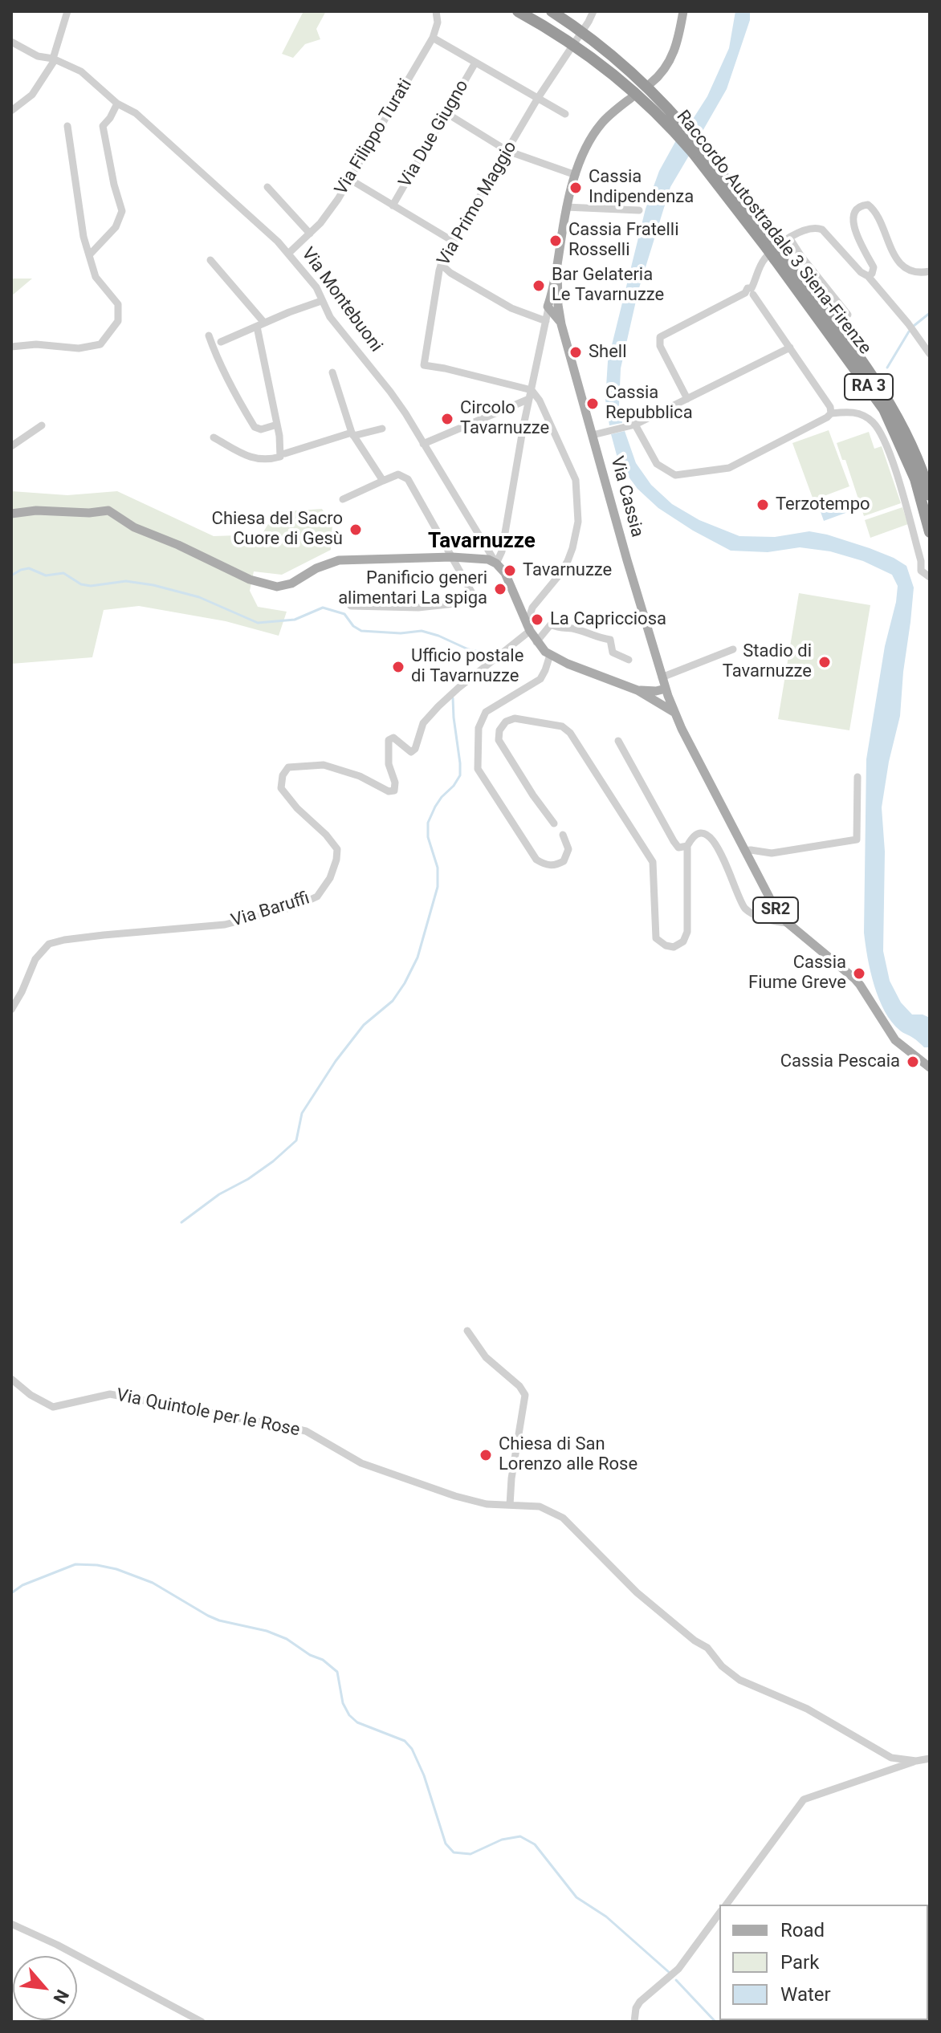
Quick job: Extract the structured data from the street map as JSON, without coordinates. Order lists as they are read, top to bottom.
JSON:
{
  "streets": {
    "highway": ["Raccordo Autostradale 3 Siena-Firenze", "RA 3"],
    "main road": ["Via Montebuoni", "Via Cassia", "SR2"],
    "street": [
      "Via Due Giugno",
      "Via Filippo Turati",
      "Via Primo Maggio",
      "Via Baruffi",
      "Via Quintole per le Rose"
    ]
  },
  "crossings": [
    ["Via Filippo Turati", "Via Montebuoni"],
    ["Via Montebuoni", "Via Baruffi"]
  ],
  "districts": ["Tavarnuzze"],
  "places": [
    "Cassia Indipendenza",
    "Cassia Fratelli Rosselli",
    "Bar Gelateria Le Tavarnuzze",
    "Shell",
    "Cassia Repubblica",
    "Circolo Tavarnuzze",
    "Terzotempo",
    "Chiesa del Sacro Cuore di Gesù",
    "Tavarnuzze",
    "Panificio generi alimentari La spiga",
    "La Capricciosa",
    "Stadio di Tavarnuzze",
    "Ufficio postale di Tavarnuzze",
    "Cassia Fiume Greve",
    "Cassia Pescaia",
    "Chiesa di San Lorenzo alle Rose"
  ],
  "legend": ["Road", "Park", "Water"],
  "north": "bottom right"
}
